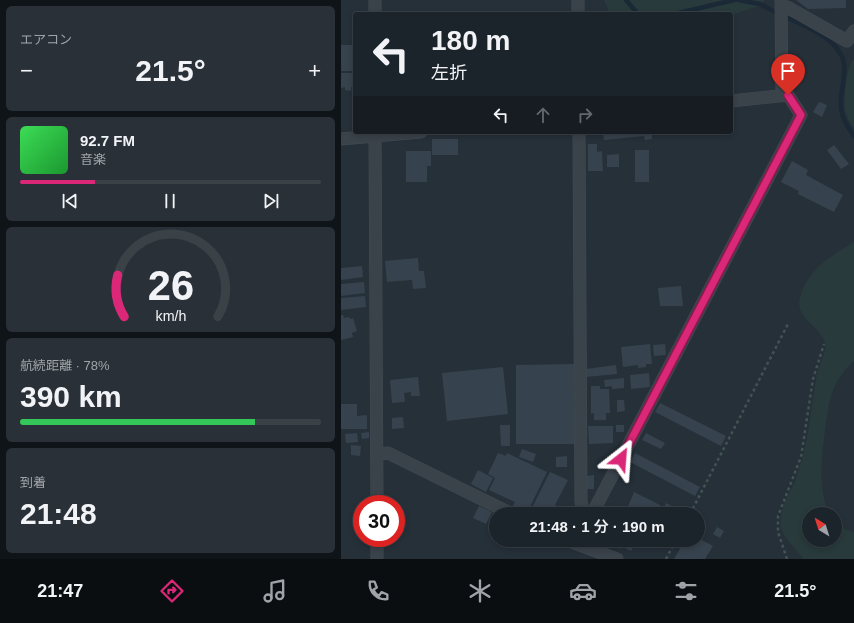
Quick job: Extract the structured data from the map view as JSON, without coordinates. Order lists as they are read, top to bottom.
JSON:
{
  "north": "top left",
  "page": {
    "tile": [
      "エアコン",
      ["航続距離 · 78%", "390 km"],
      ["到着", "21:48"]
    ],
    "turn": ["180 m", "左折"],
    "heat": ["−", "21.5°", "+"],
    "song": ["92.7 FM", "音楽"],
    "limit": "30",
    "trip": "21:48 · 1 分 · 190 m",
    "tabs": ["21:47", "21.5°"],
    "gauge": ["26", "km/h"]
  }
}
